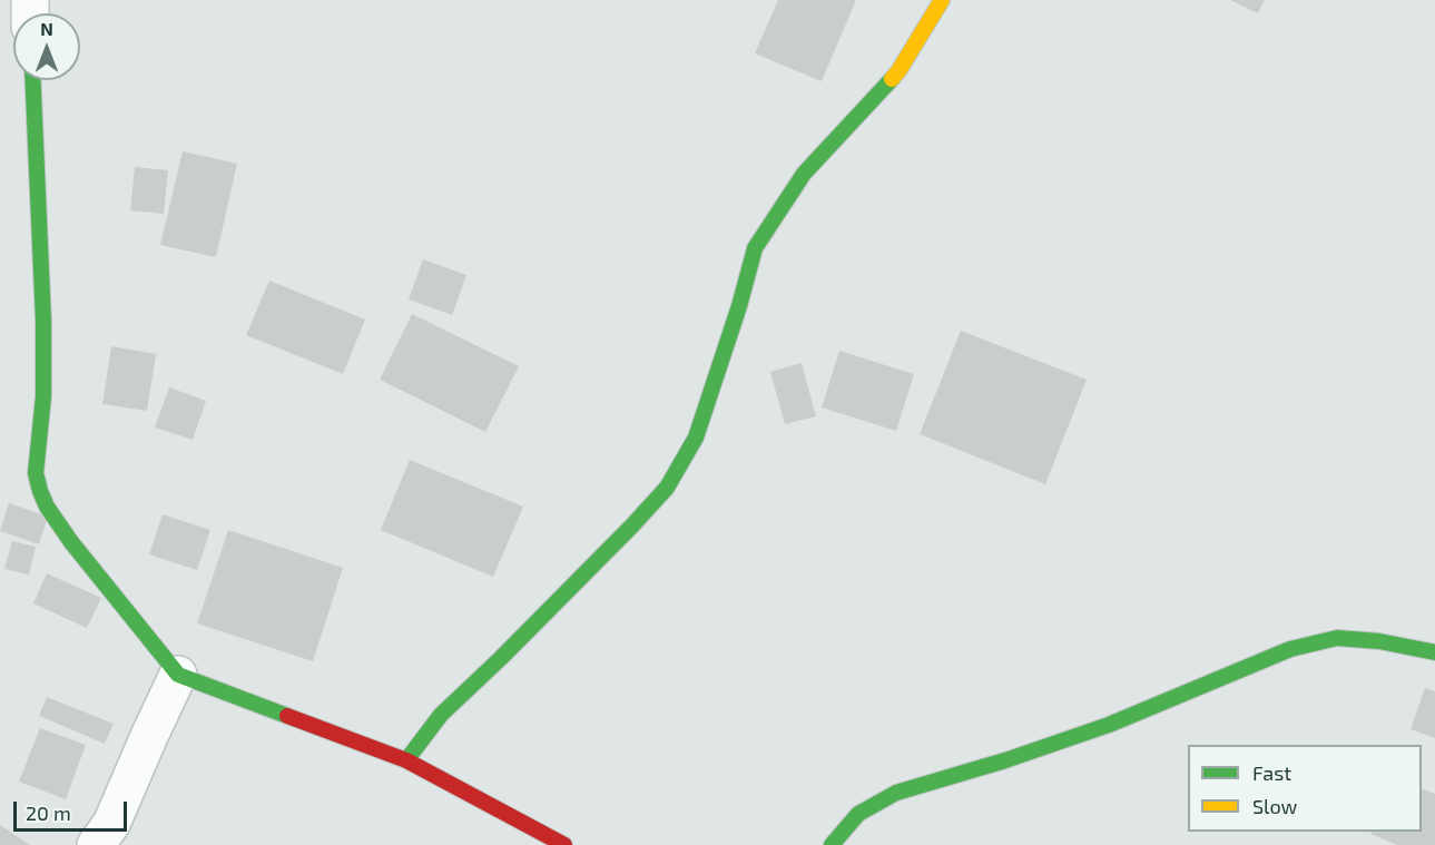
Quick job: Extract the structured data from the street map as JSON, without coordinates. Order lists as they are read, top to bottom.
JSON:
{
  "legend": ["Fast", "Slow"],
  "scale_bar": "20 m",
  "north": "top"
}
